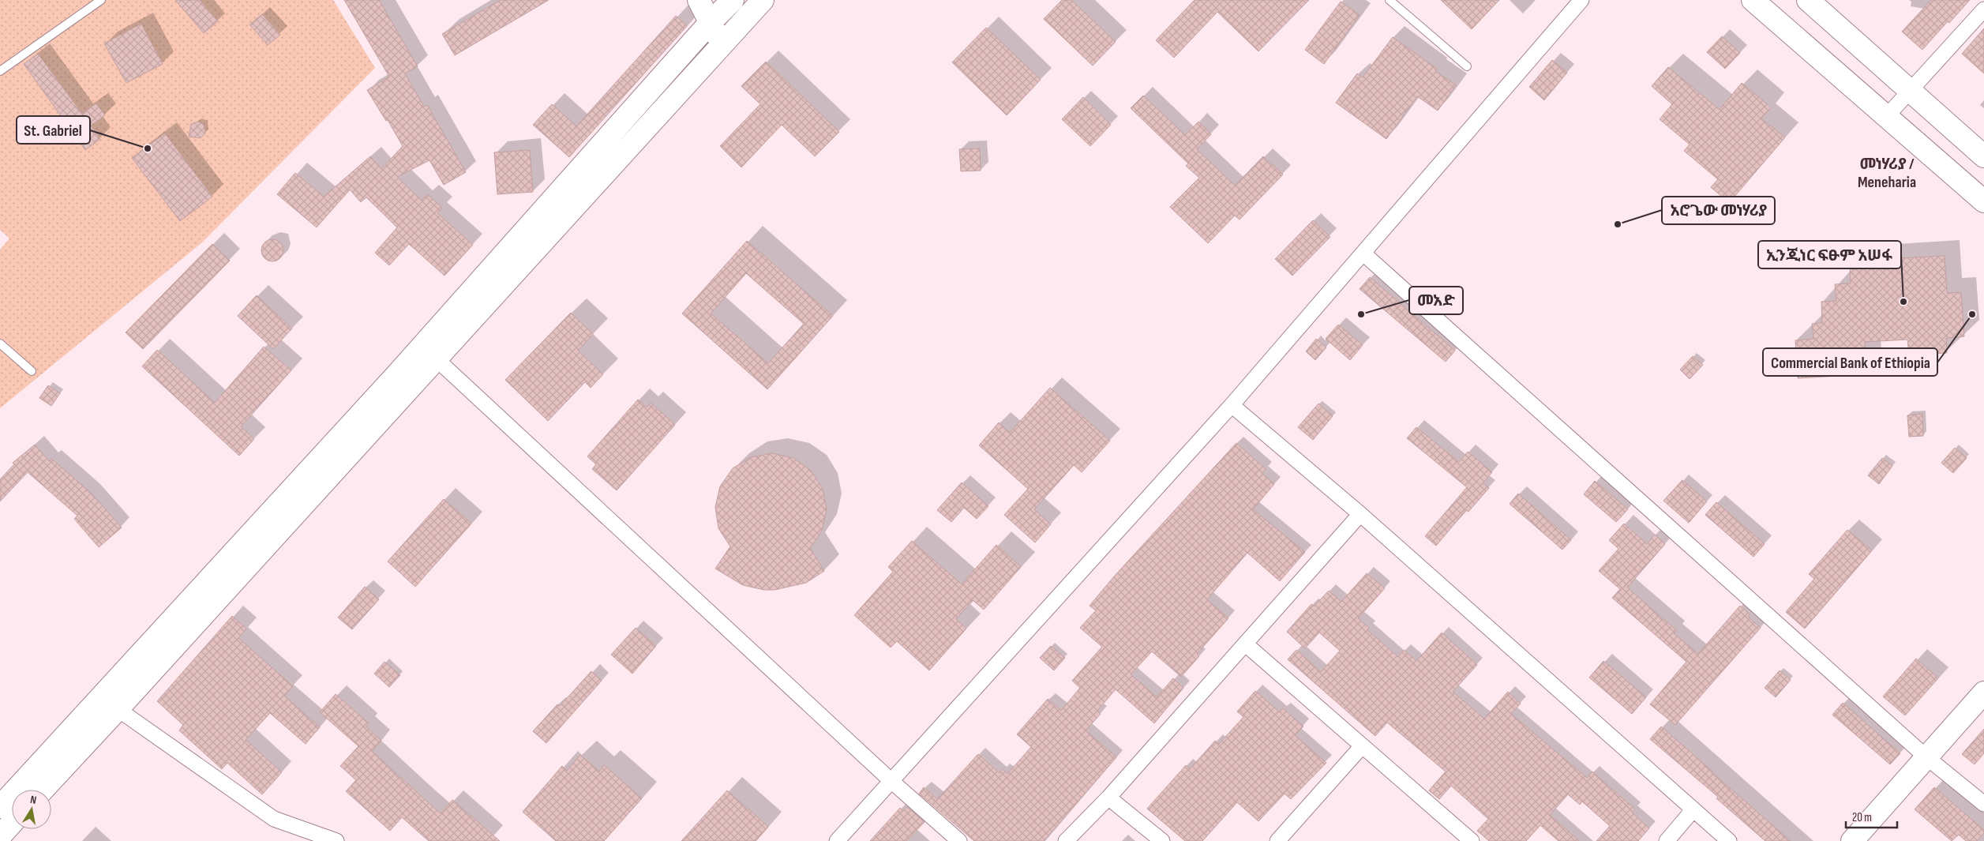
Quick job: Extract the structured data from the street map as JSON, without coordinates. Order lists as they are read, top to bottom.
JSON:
{
  "districts": ["መነሃሪያ / Meneharia"],
  "places": [
    "St. Gabriel",
    "አሮጌው መነሃሪያ",
    "ኢንጂነር ፍፁም አሠፋ",
    "መአድ",
    "Commercial Bank of Ethiopia"
  ],
  "scale_bar": "20 m",
  "north": "top"
}
